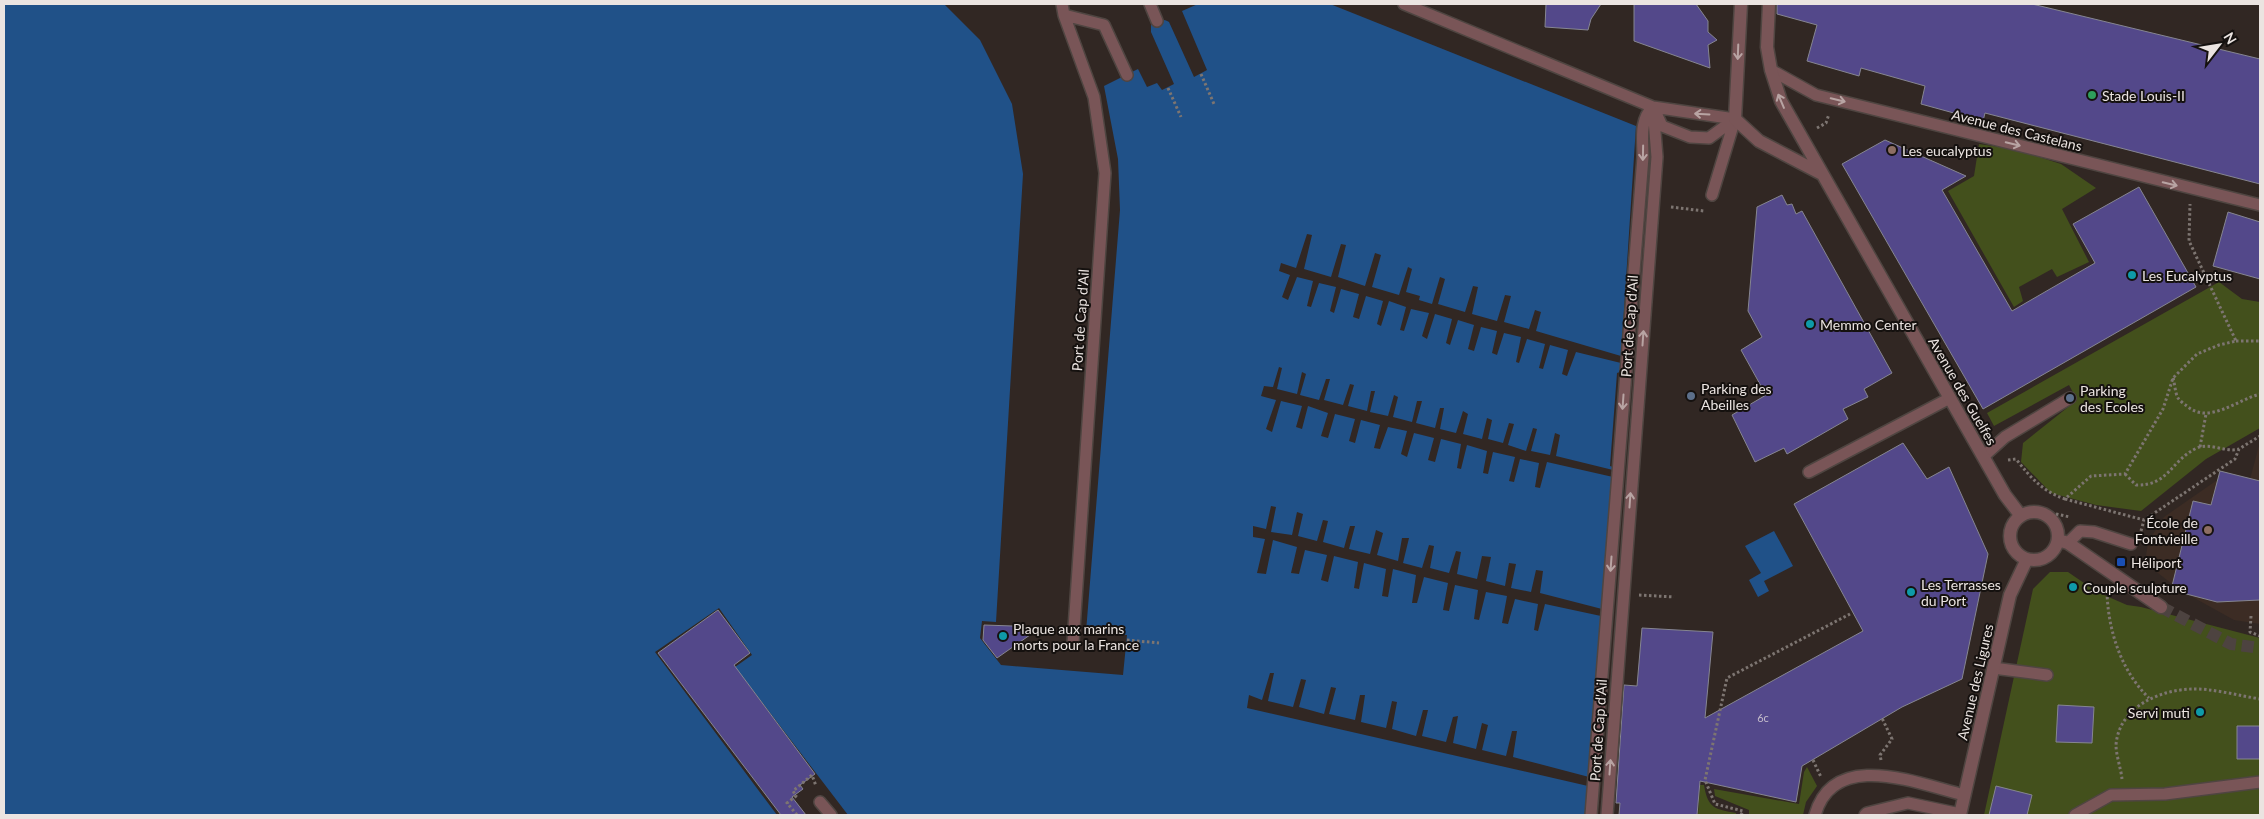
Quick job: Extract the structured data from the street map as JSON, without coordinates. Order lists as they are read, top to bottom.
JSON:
{
  "streets": {
    "street": ["Avenue des Guelfes", "Avenue des Ligures"],
    "lane": ["Avenue des Castelans", "Port de Cap d'Ail"]
  },
  "crossings": [
    ["Avenue des Guelfes", "Avenue des Ligures"]
  ],
  "one_way": ["Avenue des Castelans"],
  "places": {
    "other": [
      "Stade Louis-II",
      "Les eucalyptus",
      "Les Eucalyptus",
      "Memmo Center",
      "Parking des Abeilles",
      "Parking des Ecoles",
      "École de Fontvieille",
      "Couple sculpture",
      "Les Terrasses du Port",
      "Plaque aux marins morts pour la France",
      "Servi muti"
    ],
    "transit": ["Héliport"]
  },
  "house_numbers": ["6c"],
  "north": "top right"
}
